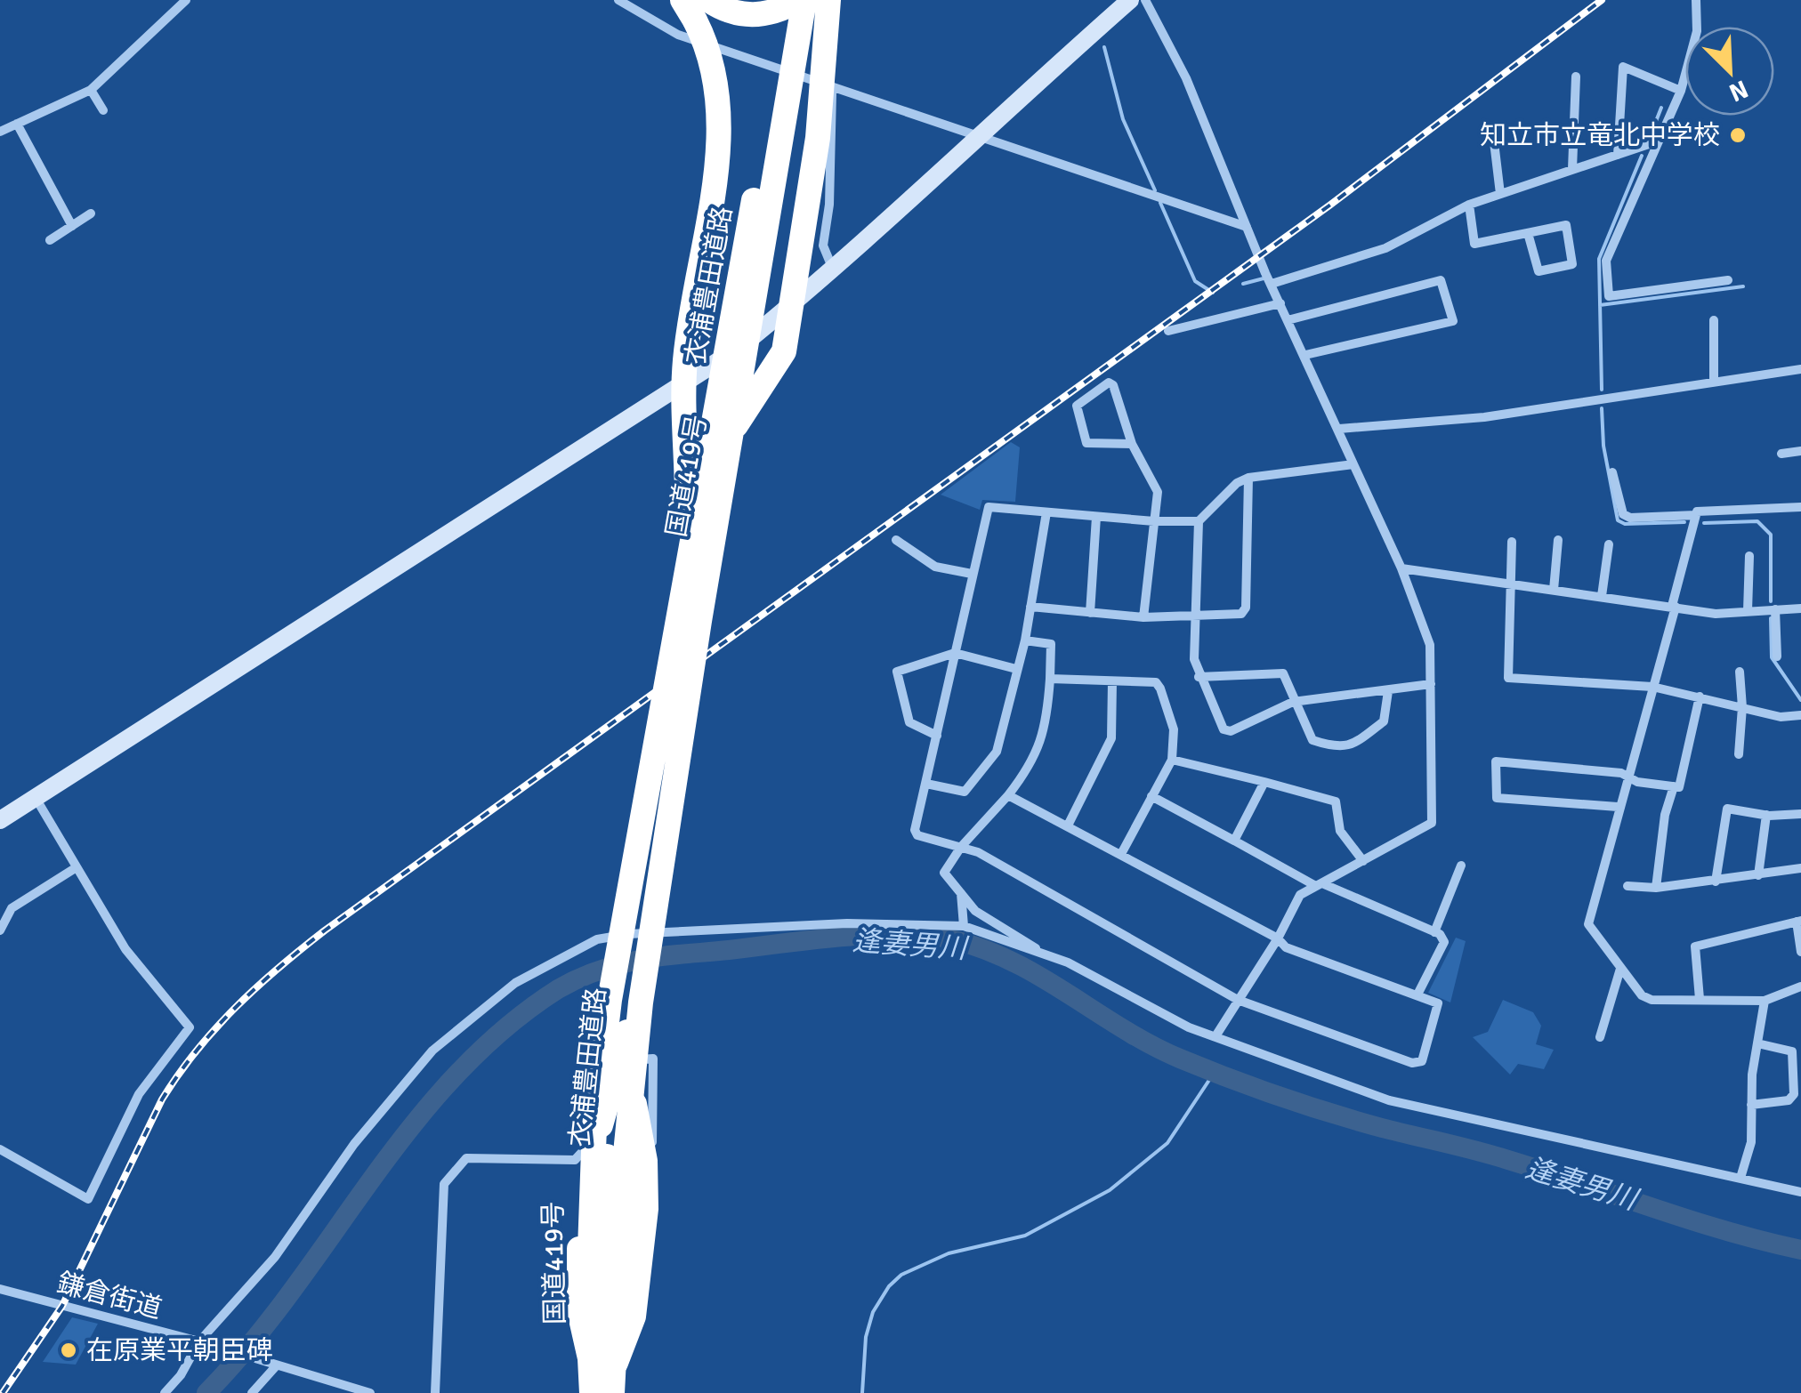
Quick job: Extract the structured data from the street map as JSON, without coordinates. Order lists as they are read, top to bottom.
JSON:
{
  "streets": {
    "highway": ["衣浦豊田道路", "国道419号"],
    "street": ["鎌倉街道"]
  },
  "crossings": [
    ["衣浦豊田道路", "国道419号"]
  ],
  "water": ["逢妻男川"],
  "places": ["知立市立竜北中学校", "在原業平朝臣碑"],
  "north": "bottom right"
}
